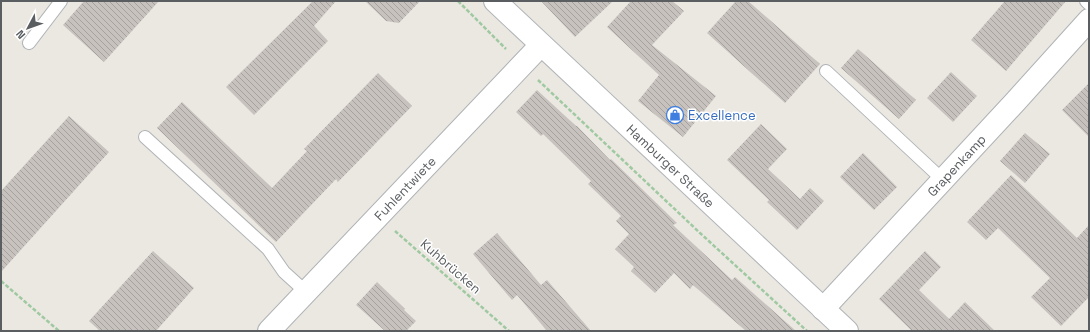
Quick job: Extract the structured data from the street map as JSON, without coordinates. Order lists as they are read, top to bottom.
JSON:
{
  "streets": {
    "street": ["Grapenkamp", "Hamburger Straße", "Fuhlentwiete"],
    "path": ["Kuhbrücken"]
  },
  "crossings": [
    ["Grapenkamp", "Hamburger Straße"],
    ["Hamburger Straße", "Fuhlentwiete"],
    ["Fuhlentwiete", "Kuhbrücken"]
  ],
  "places": {
    "shop": ["Excellence"]
  },
  "north": "bottom left"
}
